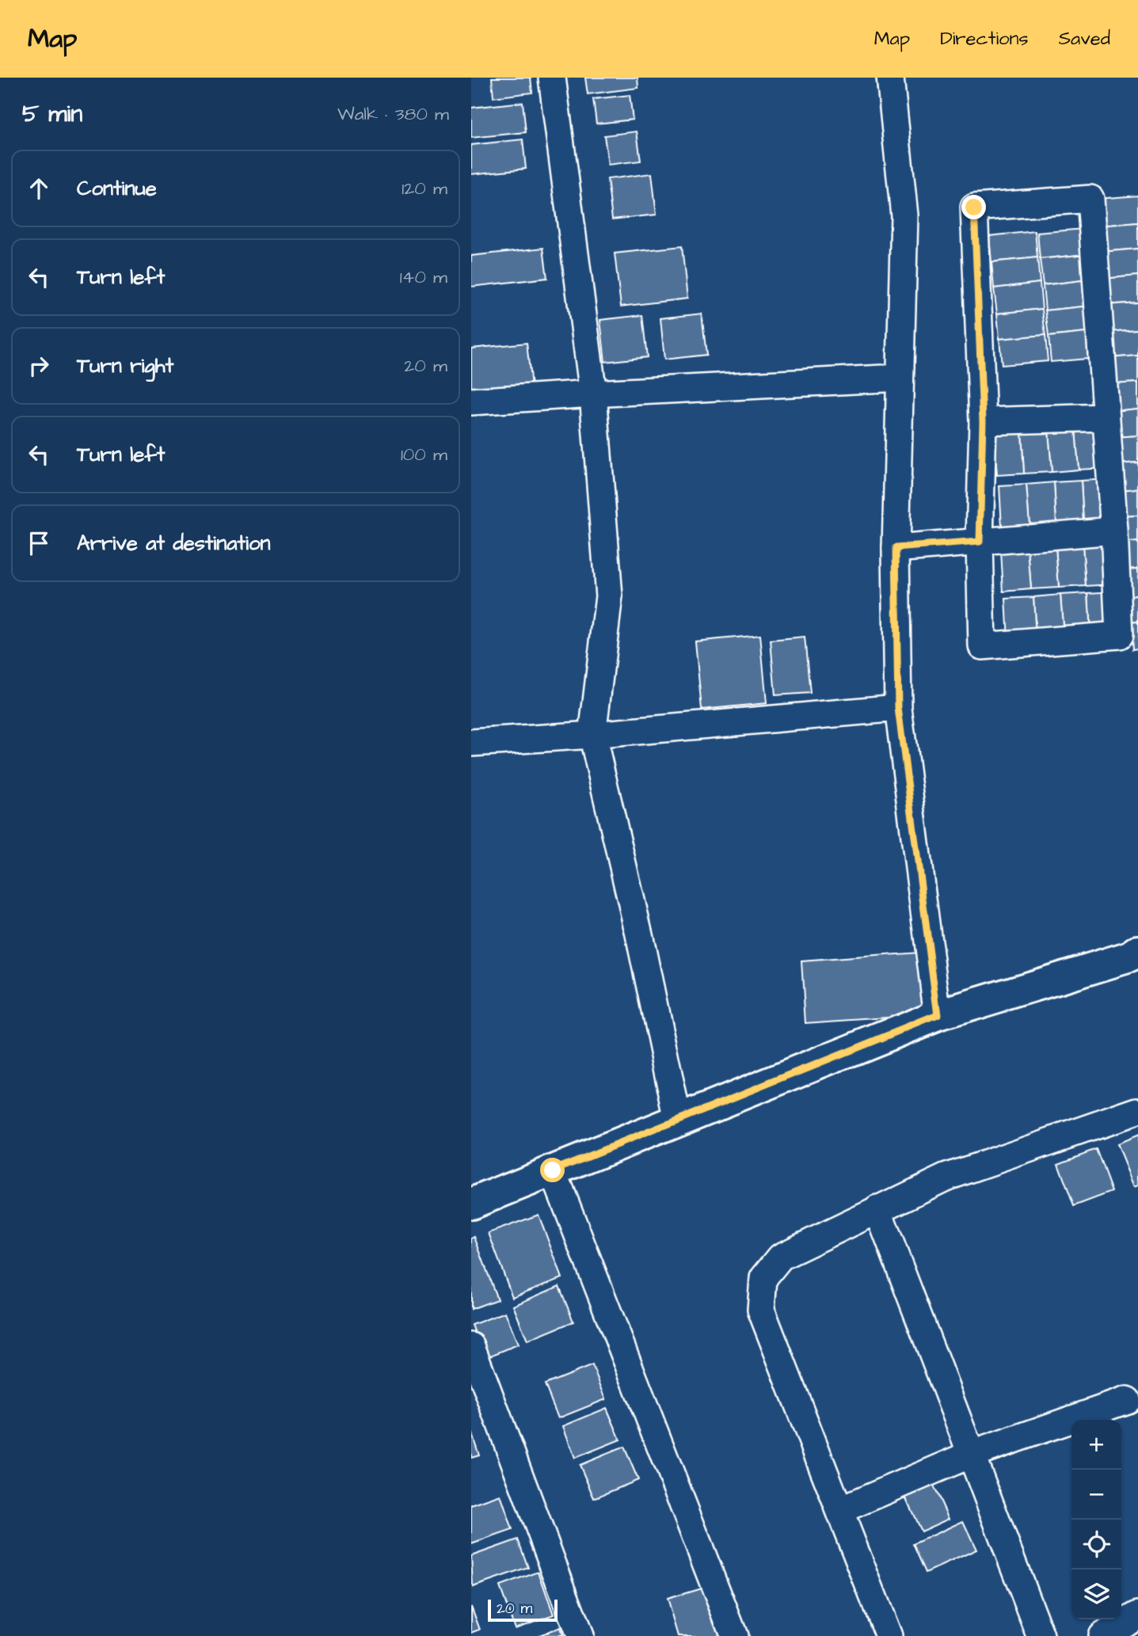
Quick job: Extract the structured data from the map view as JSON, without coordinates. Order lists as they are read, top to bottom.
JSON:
{
  "scale_bar": "20 m",
  "page": {
    "header": "Map",
    "nav": ["Map", "Directions", "Saved"],
    "heading": ["5 min", "Walk · 380 m"],
    "list": [
      ["Continue", "120 m"],
      ["Turn left", "140 m"],
      ["Turn right", "20 m"],
      ["Turn left", "100 m"],
      "Arrive at destination"
    ],
    "map_buttons": ["+", "−"],
    "scale": "20 m"
  }
}
